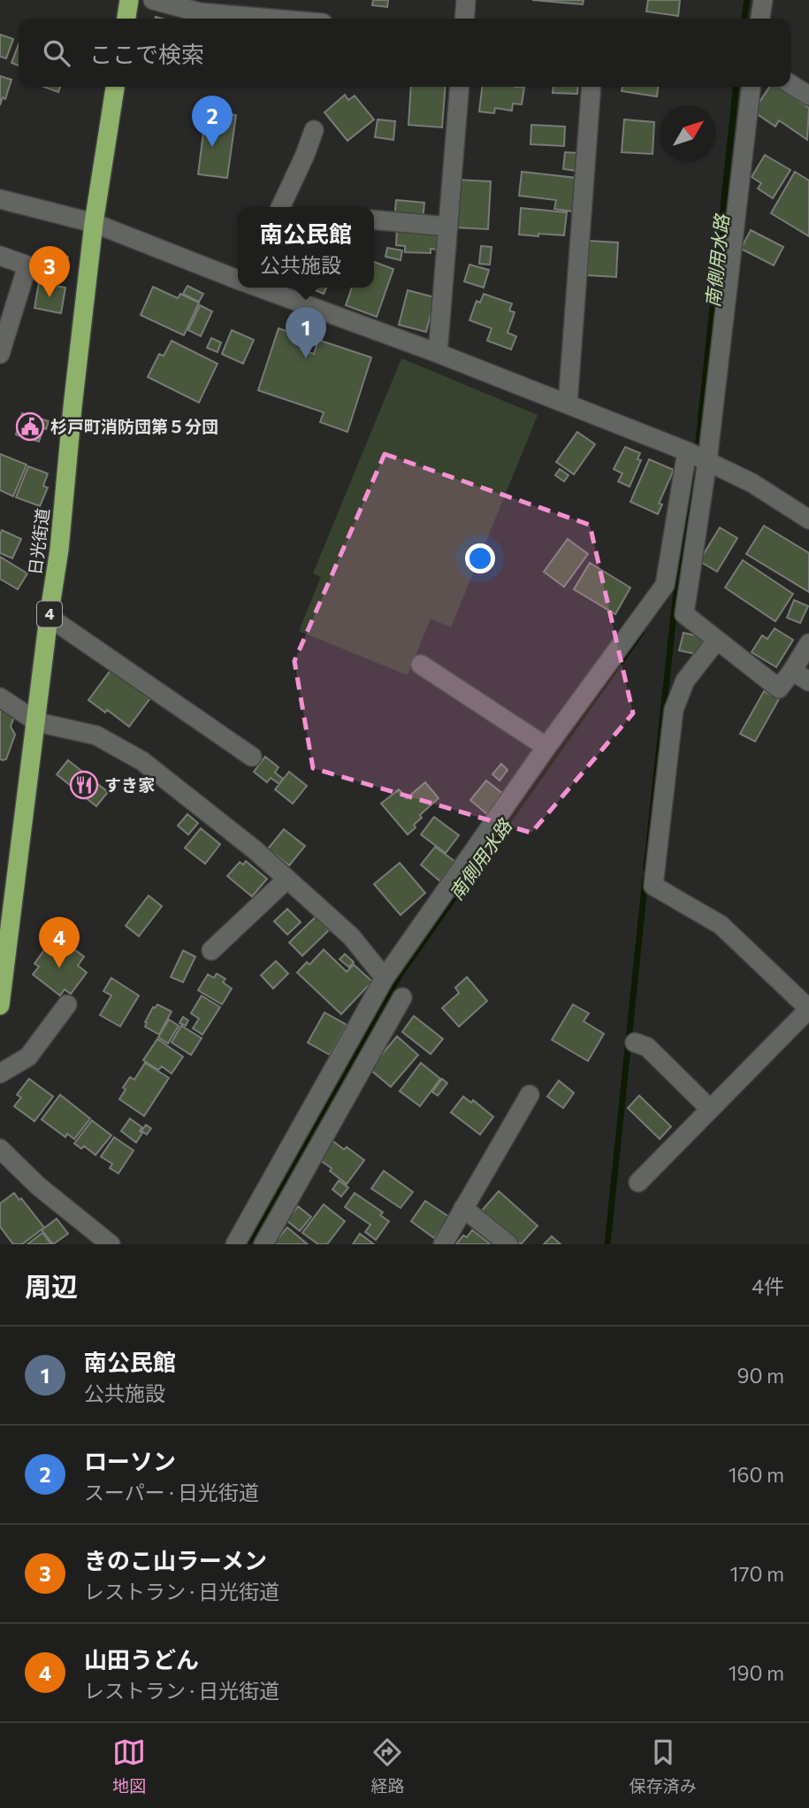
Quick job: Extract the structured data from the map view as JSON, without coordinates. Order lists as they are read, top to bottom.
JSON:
{
  "streets": {
    "highway": ["日光街道", "4"]
  },
  "water": ["南側用水路"],
  "places": {
    "public building": ["杉戸町消防団第５分団"],
    "restaurant": ["すき家"]
  },
  "north": "top right",
  "page": {
    "search": "ここで検索",
    "pins": [
      "2",
      "3",
      "1",
      "4"
    ],
    "popup": ["南公民館", "公共施設"],
    "heading": ["周辺", "4件"],
    "list": [
      {
        "mark": "1",
        "name": "南公民館",
        "note": "公共施設",
        "value": "90 m"
      },
      {
        "mark": "2",
        "name": "ローソン",
        "note": "スーパー · 日光街道",
        "value": "160 m"
      },
      {
        "mark": "3",
        "name": "きのこ山ラーメン",
        "note": "レストラン · 日光街道",
        "value": "170 m"
      },
      {
        "mark": "4",
        "name": "山田うどん",
        "note": "レストラン · 日光街道",
        "value": "190 m"
      }
    ],
    "nav": ["地図", "経路", "保存済み"]
  }
}
